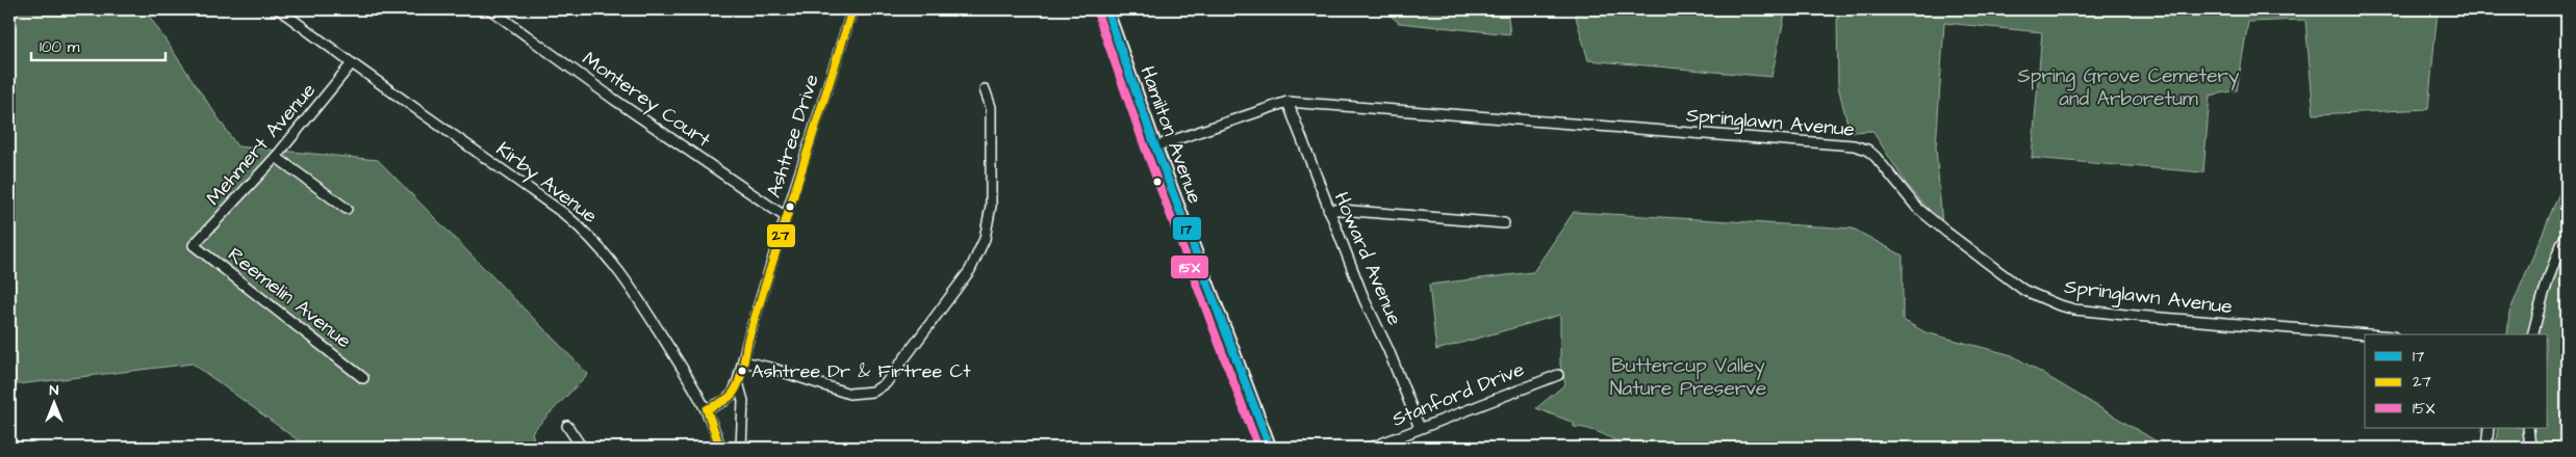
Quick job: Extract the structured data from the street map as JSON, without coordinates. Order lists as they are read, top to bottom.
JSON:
{
  "streets": {
    "main road": ["Hamilton Avenue"],
    "street": [
      "Monterey Court",
      "Springlawn Avenue",
      "Ashtree Drive",
      "Mehmert Avenue",
      "Kirby Avenue",
      "Howard Avenue",
      "Reemelin Avenue",
      "Stanford Drive"
    ]
  },
  "crossings": [
    ["Monterey Court", "Ashtree Drive"],
    ["Springlawn Avenue", "Hamilton Avenue"],
    ["Springlawn Avenue", "Howard Avenue"],
    ["Ashtree Drive", "Kirby Avenue"],
    ["Mehmert Avenue", "Kirby Avenue"],
    ["Mehmert Avenue", "Reemelin Avenue"],
    ["Howard Avenue", "Stanford Drive"]
  ],
  "parks": ["Spring Grove Cemetery and Arboretum", "Buttercup Valley Nature Preserve"],
  "places": ["Ashtree Dr & Firtree Ct"],
  "lines": ["transit line 17", "transit line 27", "transit line 15X"],
  "legend": ["17", "27", "15X"],
  "scale_bar": "100 m",
  "north": "top"
}
